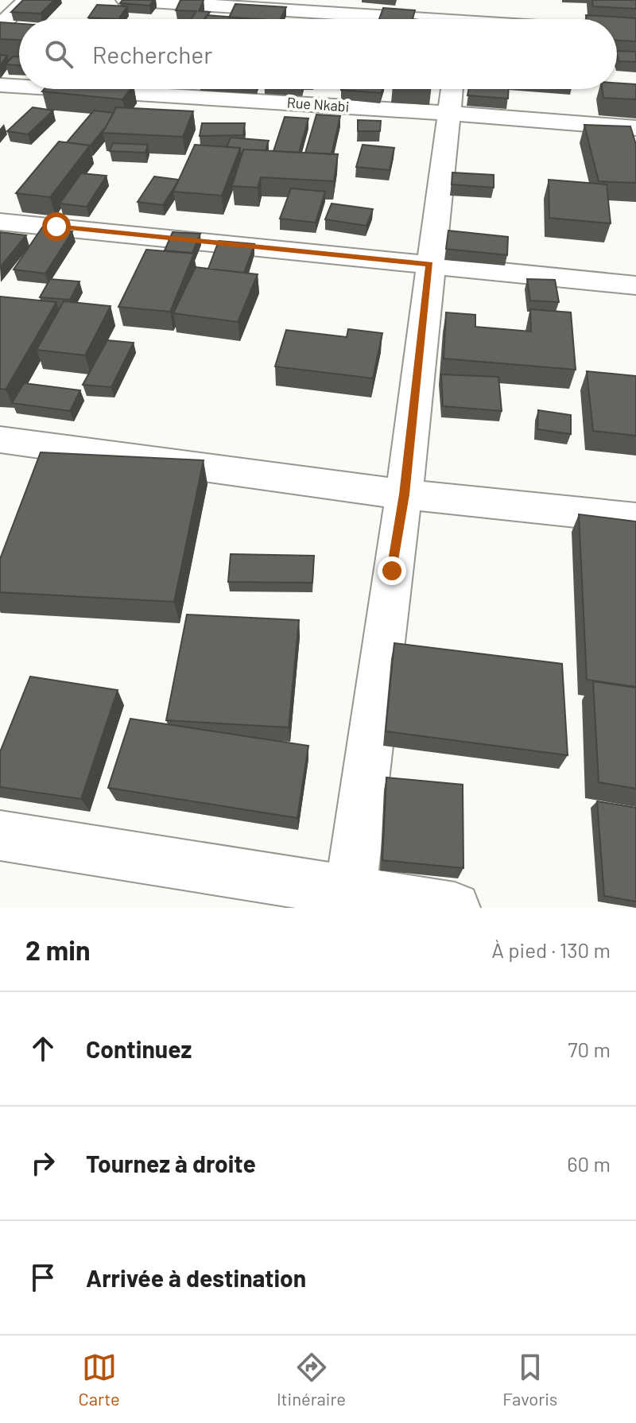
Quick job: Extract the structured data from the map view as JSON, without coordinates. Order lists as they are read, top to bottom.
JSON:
{
  "streets": {
    "street": ["Rue Nkabi"]
  },
  "page": {
    "search": "Rechercher",
    "heading": ["2 min", "À pied · 130 m"],
    "list": [
      ["Continuez", "70 m"],
      ["Tournez à droite", "60 m"],
      "Arrivée à destination"
    ],
    "nav": ["Carte", "Itinéraire", "Favoris"]
  }
}
